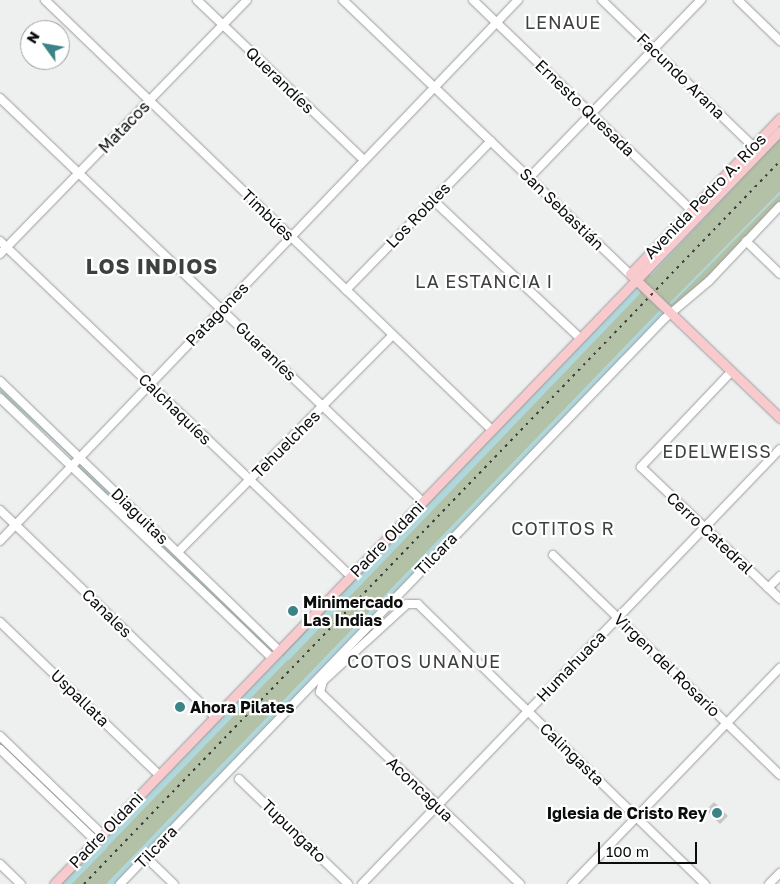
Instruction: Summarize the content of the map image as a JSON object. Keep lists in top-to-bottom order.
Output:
{
  "streets": {
    "main road": ["Avenida Pedro A. Ríos", "San Sebastián", "Padre Oldani"],
    "street": [
      "Facundo Arana",
      "Querandíes",
      "Ernesto Quesada",
      "Matacos",
      "Timbúes",
      "Los Robles",
      "Patagones",
      "Guaraníes",
      "Calchaquíes",
      "Tehuelches",
      "Diaguitas",
      "Cerro Catedral",
      "Tilcara",
      "Canales",
      "Virgen del Rosario",
      "Humahuaca",
      "Uspallata",
      "Calingasta",
      "Aconcagua",
      "Tupungato"
    ]
  },
  "crossings": [
    ["Facundo Arana", "Avenida Pedro A. Ríos"],
    ["Querandíes", "Matacos"],
    ["Querandíes", "Patagones"],
    ["Ernesto Quesada", "Avenida Pedro A. Ríos"],
    ["Ernesto Quesada", "Patagones"],
    ["Matacos", "Timbúes"],
    ["Matacos", "Guaraníes"],
    ["Matacos", "Calchaquíes"],
    ["Avenida Pedro A. Ríos", "San Sebastián"],
    ["Avenida Pedro A. Ríos", "Padre Oldani"],
    ["San Sebastián", "Los Robles"],
    ["San Sebastián", "Patagones"],
    ["San Sebastián", "Cerro Catedral"],
    ["San Sebastián", "Padre Oldani"],
    ["San Sebastián", "Tilcara"],
    ["Timbúes", "Los Robles"],
    ["Timbúes", "Patagones"],
    ["Timbúes", "Tehuelches"],
    ["Timbúes", "Padre Oldani"],
    ["Patagones", "Guaraníes"],
    ["Patagones", "Calchaquíes"],
    ["Patagones", "Diaguitas"],
    ["Patagones", "Canales"],
    ["Guaraníes", "Tehuelches"],
    ["Guaraníes", "Padre Oldani"],
    ["Calchaquíes", "Tehuelches"],
    ["Calchaquíes", "Padre Oldani"],
    ["Tehuelches", "Diaguitas"],
    ["Diaguitas", "Padre Oldani"],
    ["Cerro Catedral", "Humahuaca"],
    ["Padre Oldani", "Canales"],
    ["Padre Oldani", "Uspallata"],
    ["Virgen del Rosario", "Humahuaca"],
    ["Humahuaca", "Calingasta"],
    ["Humahuaca", "Aconcagua"],
    ["Calingasta", "Aconcagua"]
  ],
  "districts": [
    "LENAUE",
    "LOS INDIOS",
    "LA ESTANCIA I",
    "EDELWEISS",
    "COTITOS R",
    "COTOS UNANUE"
  ],
  "places": ["Minimercado Las Indias", "Ahora Pilates", "Iglesia de Cristo Rey"],
  "scale_bar": "100 m",
  "north": "top left"
}
